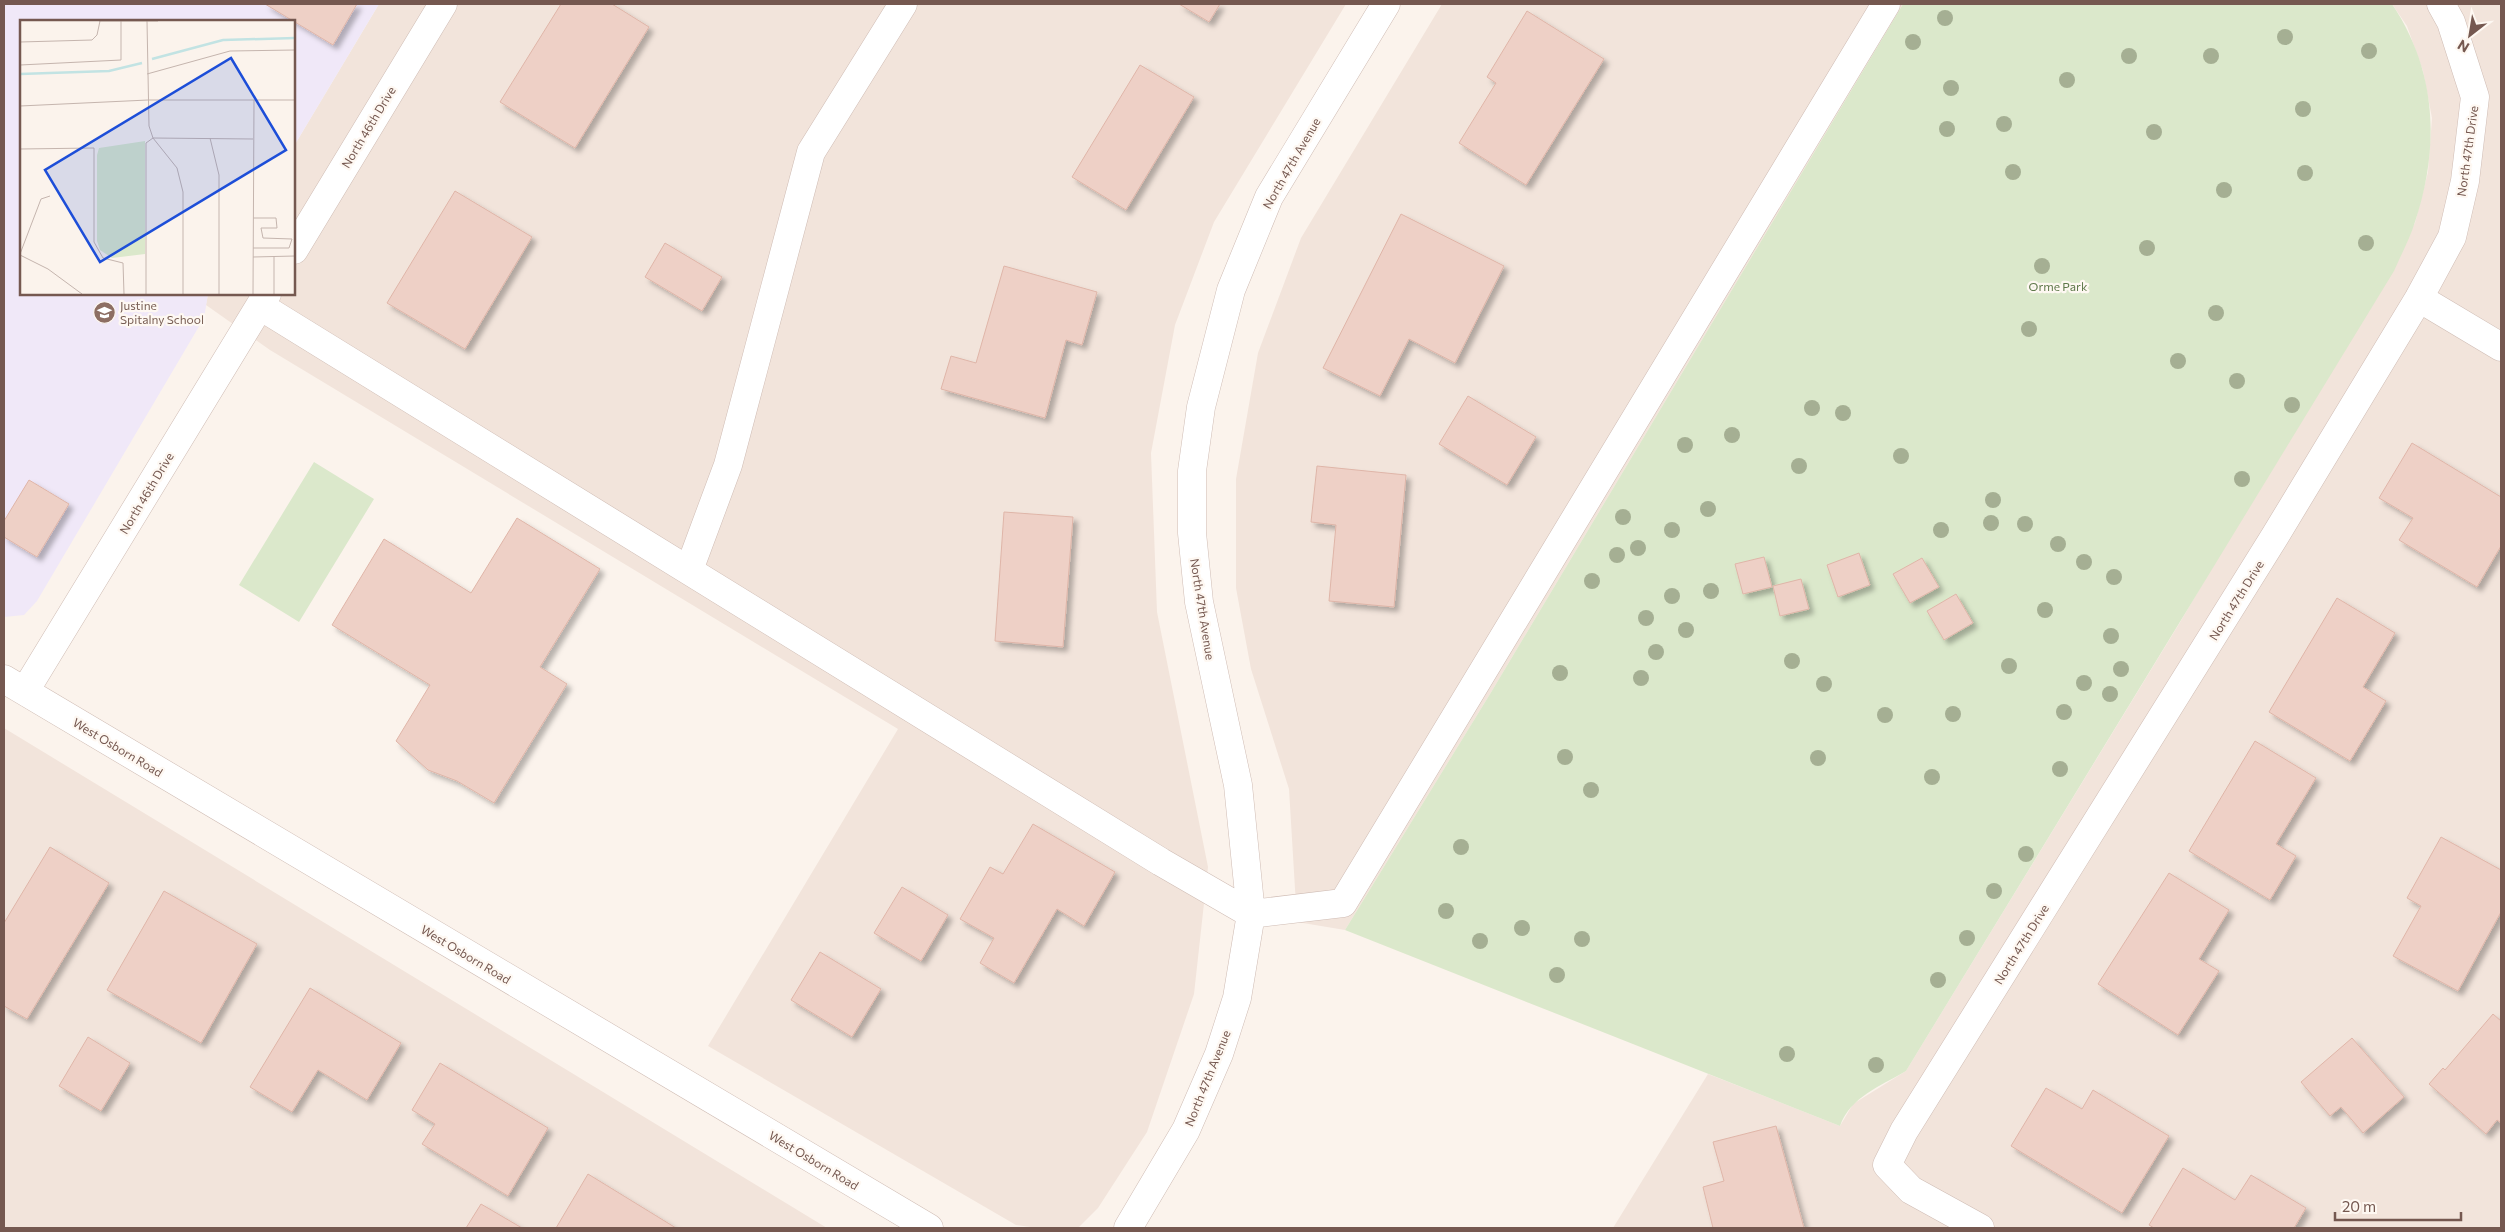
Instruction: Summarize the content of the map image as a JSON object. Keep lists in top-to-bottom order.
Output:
{
  "streets": {
    "street": [
      "North 46th Drive",
      "North 47th Drive",
      "North 47th Avenue",
      "West Osborn Road"
    ]
  },
  "crossings": [
    ["North 46th Drive", "West Osborn Road"]
  ],
  "parks": ["Orme Park"],
  "places": {
    "school or university": ["Justine Spitalny School"]
  },
  "scale_bar": "20 m",
  "north": "bottom left"
}
